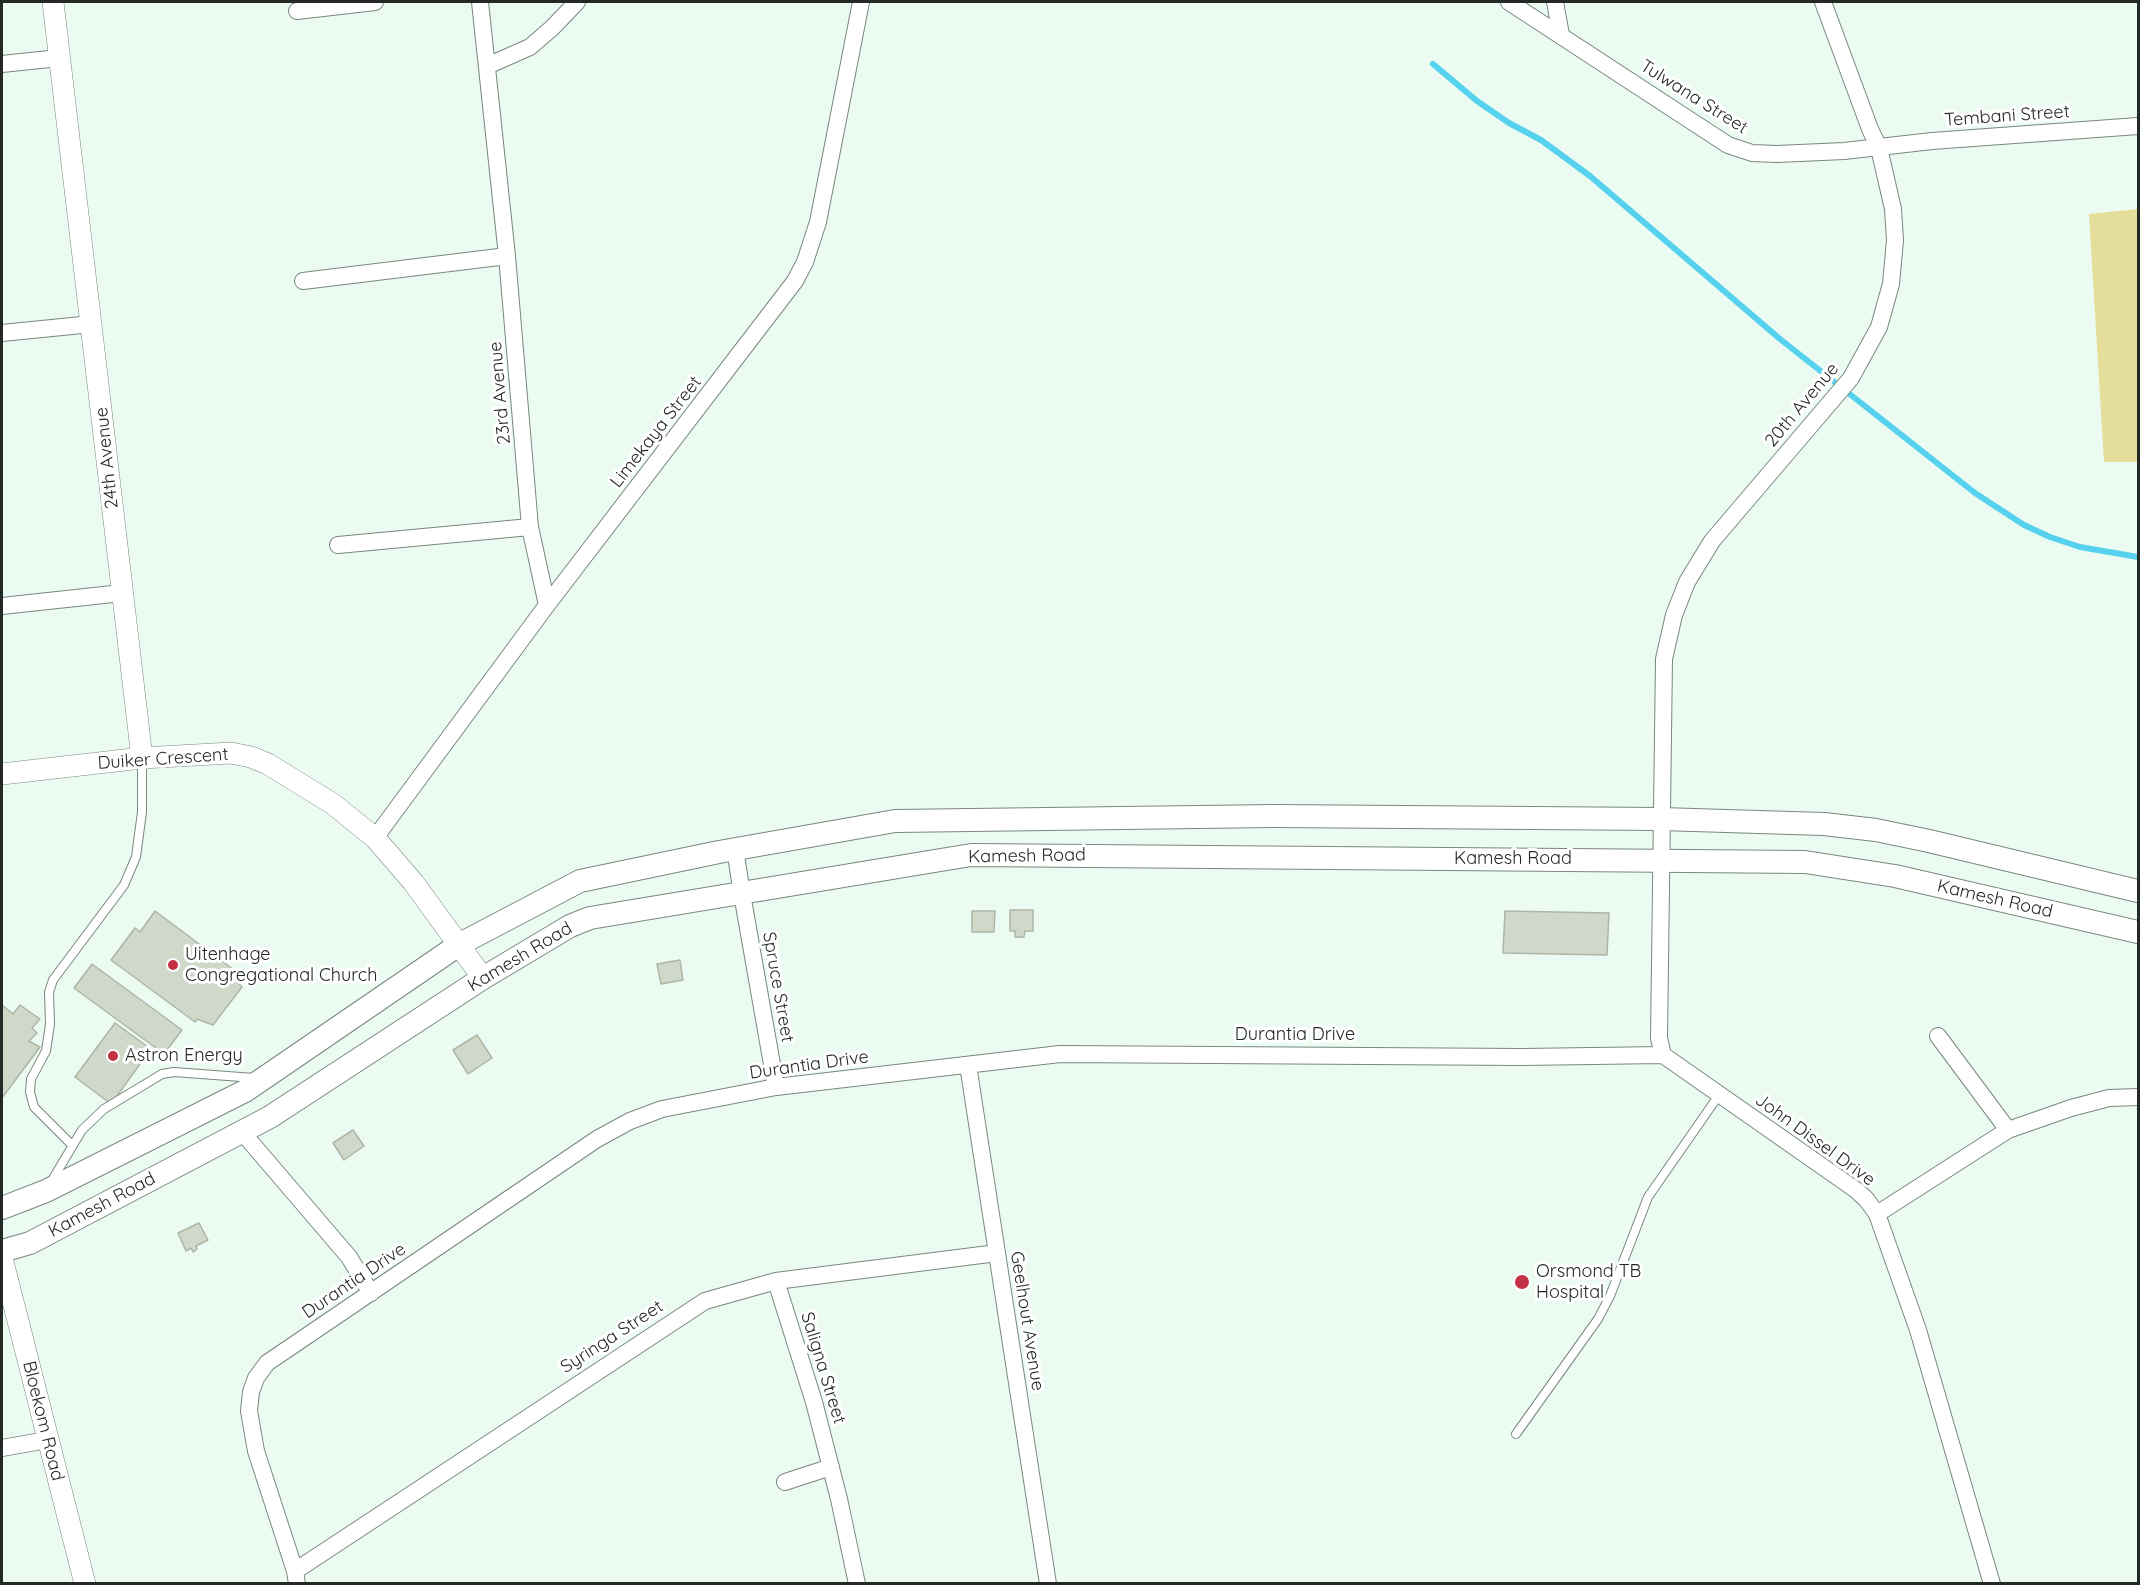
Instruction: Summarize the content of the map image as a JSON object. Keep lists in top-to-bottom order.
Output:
{
  "streets": {
    "main road": ["Kamesh Road"],
    "street": [
      "Tulwana Street",
      "Tembani Street",
      "23rd Avenue",
      "20th Avenue",
      "Limekaya Street",
      "24th Avenue",
      "Duiker Crescent",
      "Spruce Street",
      "Durantia Drive",
      "John Dissel Drive",
      "Geelhout Avenue",
      "Syringa Street",
      "Saligna Street",
      "Bloekom Road"
    ]
  },
  "crossings": [
    ["Tulwana Street", "Tembani Street"],
    ["Tulwana Street", "20th Avenue"],
    ["Tembani Street", "20th Avenue"],
    ["23rd Avenue", "Limekaya Street"],
    ["20th Avenue", "Kamesh Road"],
    ["Limekaya Street", "Duiker Crescent"],
    ["24th Avenue", "Duiker Crescent"],
    ["Duiker Crescent", "Kamesh Road"],
    ["Kamesh Road", "Spruce Street"],
    ["Spruce Street", "Durantia Drive"],
    ["Durantia Drive", "John Dissel Drive"],
    ["Durantia Drive", "Geelhout Avenue"],
    ["Durantia Drive", "Syringa Street"],
    ["Geelhout Avenue", "Syringa Street"],
    ["Syringa Street", "Saligna Street"]
  ],
  "places": ["Uitenhage Congregational Church", "Astron Energy", "Orsmond TB Hospital"]
}
